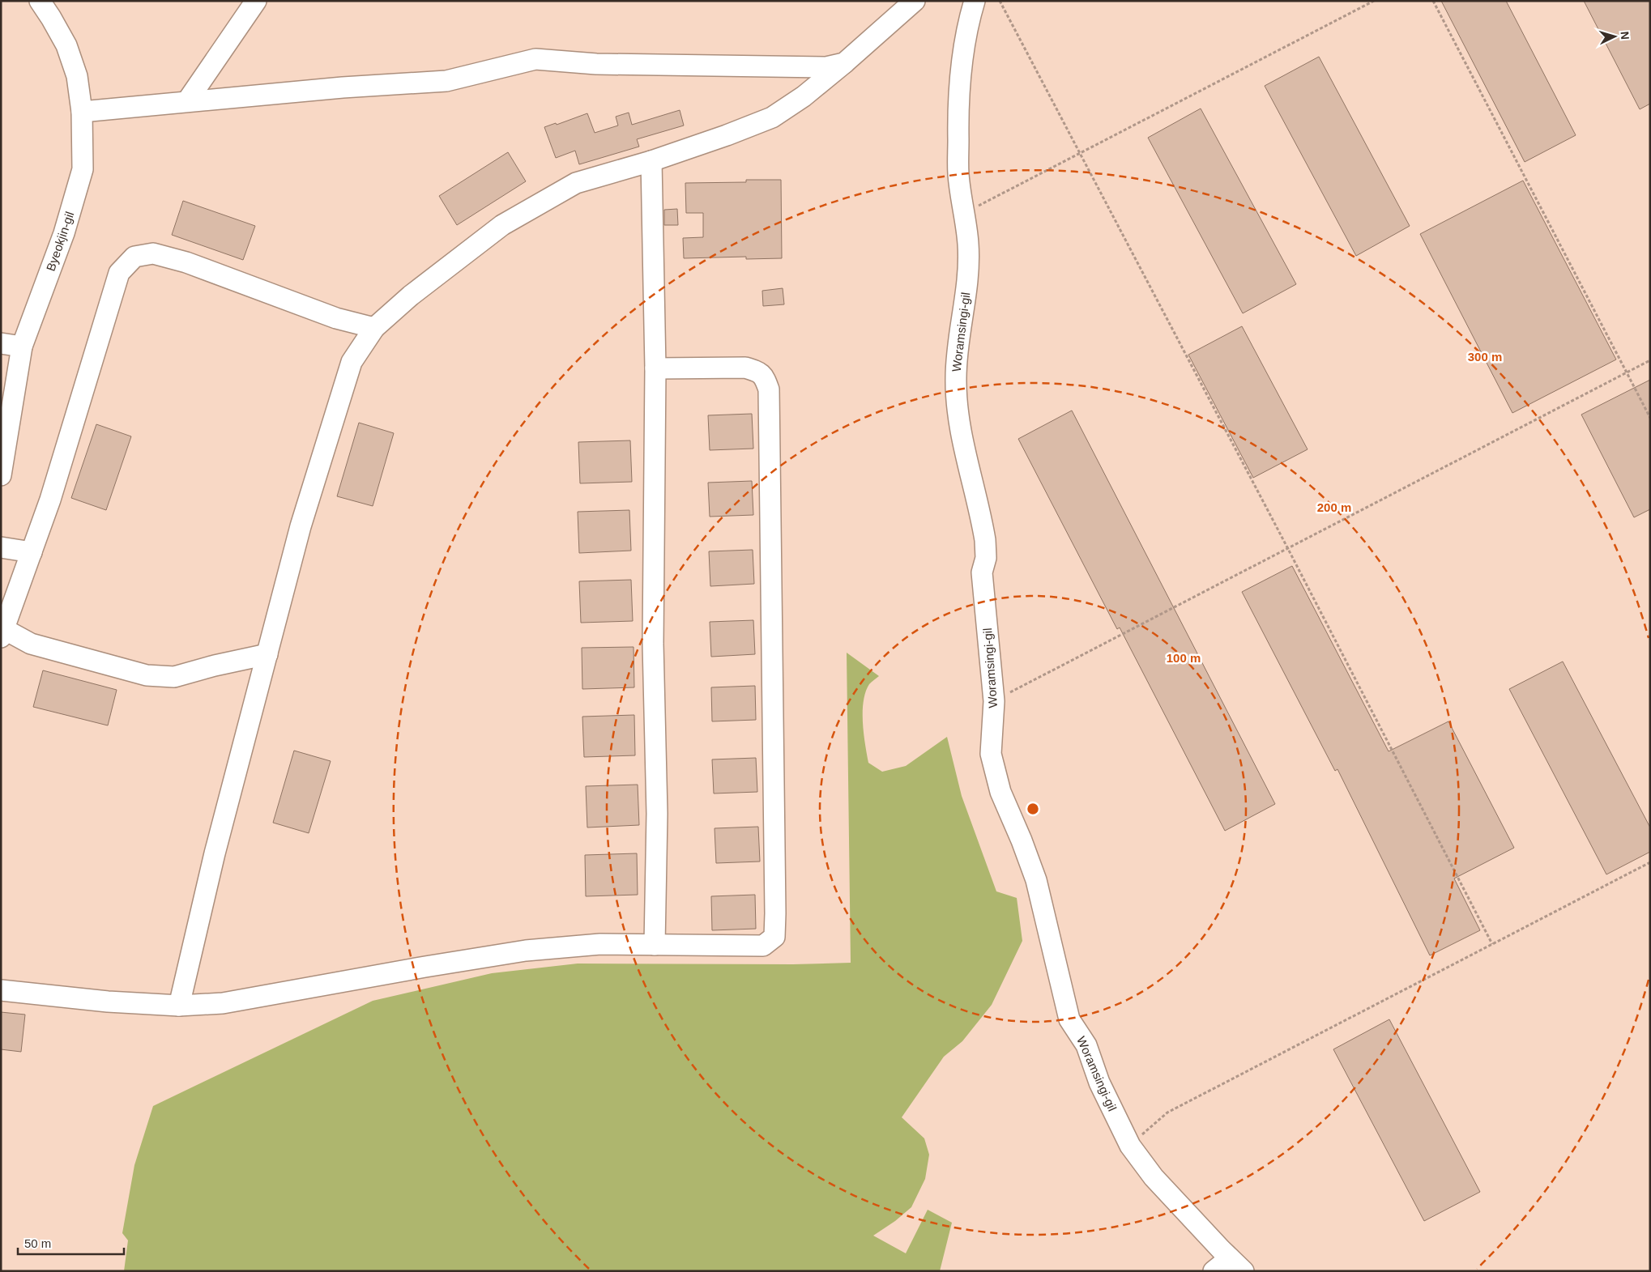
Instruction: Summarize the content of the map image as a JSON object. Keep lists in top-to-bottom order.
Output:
{
  "streets": {
    "street": ["Byeokjin-gil", "Woramsingi-gil"]
  },
  "scale_bar": "50 m",
  "north": "right",
  "rings": ["300 m", "200 m", "100 m"]
}
